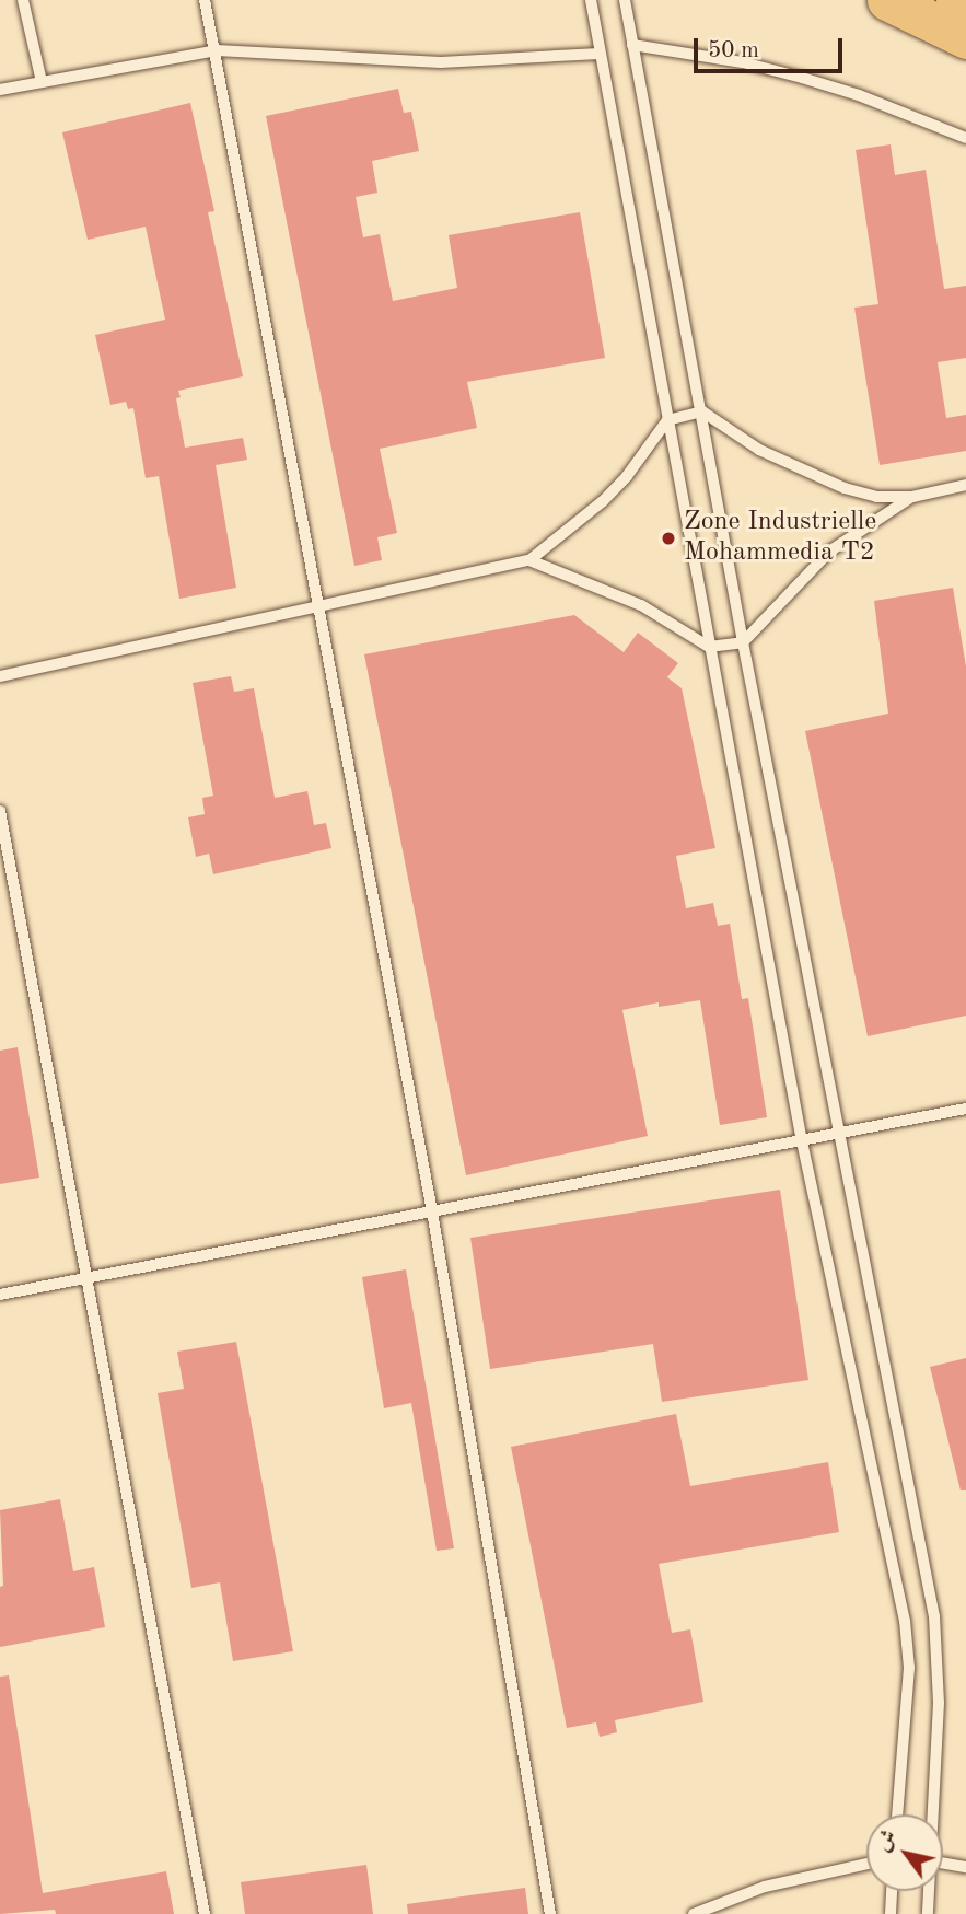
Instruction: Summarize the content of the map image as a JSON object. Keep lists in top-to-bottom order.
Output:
{
  "places": ["Zone Industrielle Mohammedia T2"],
  "scale_bar": "50 m",
  "north": "top left"
}
